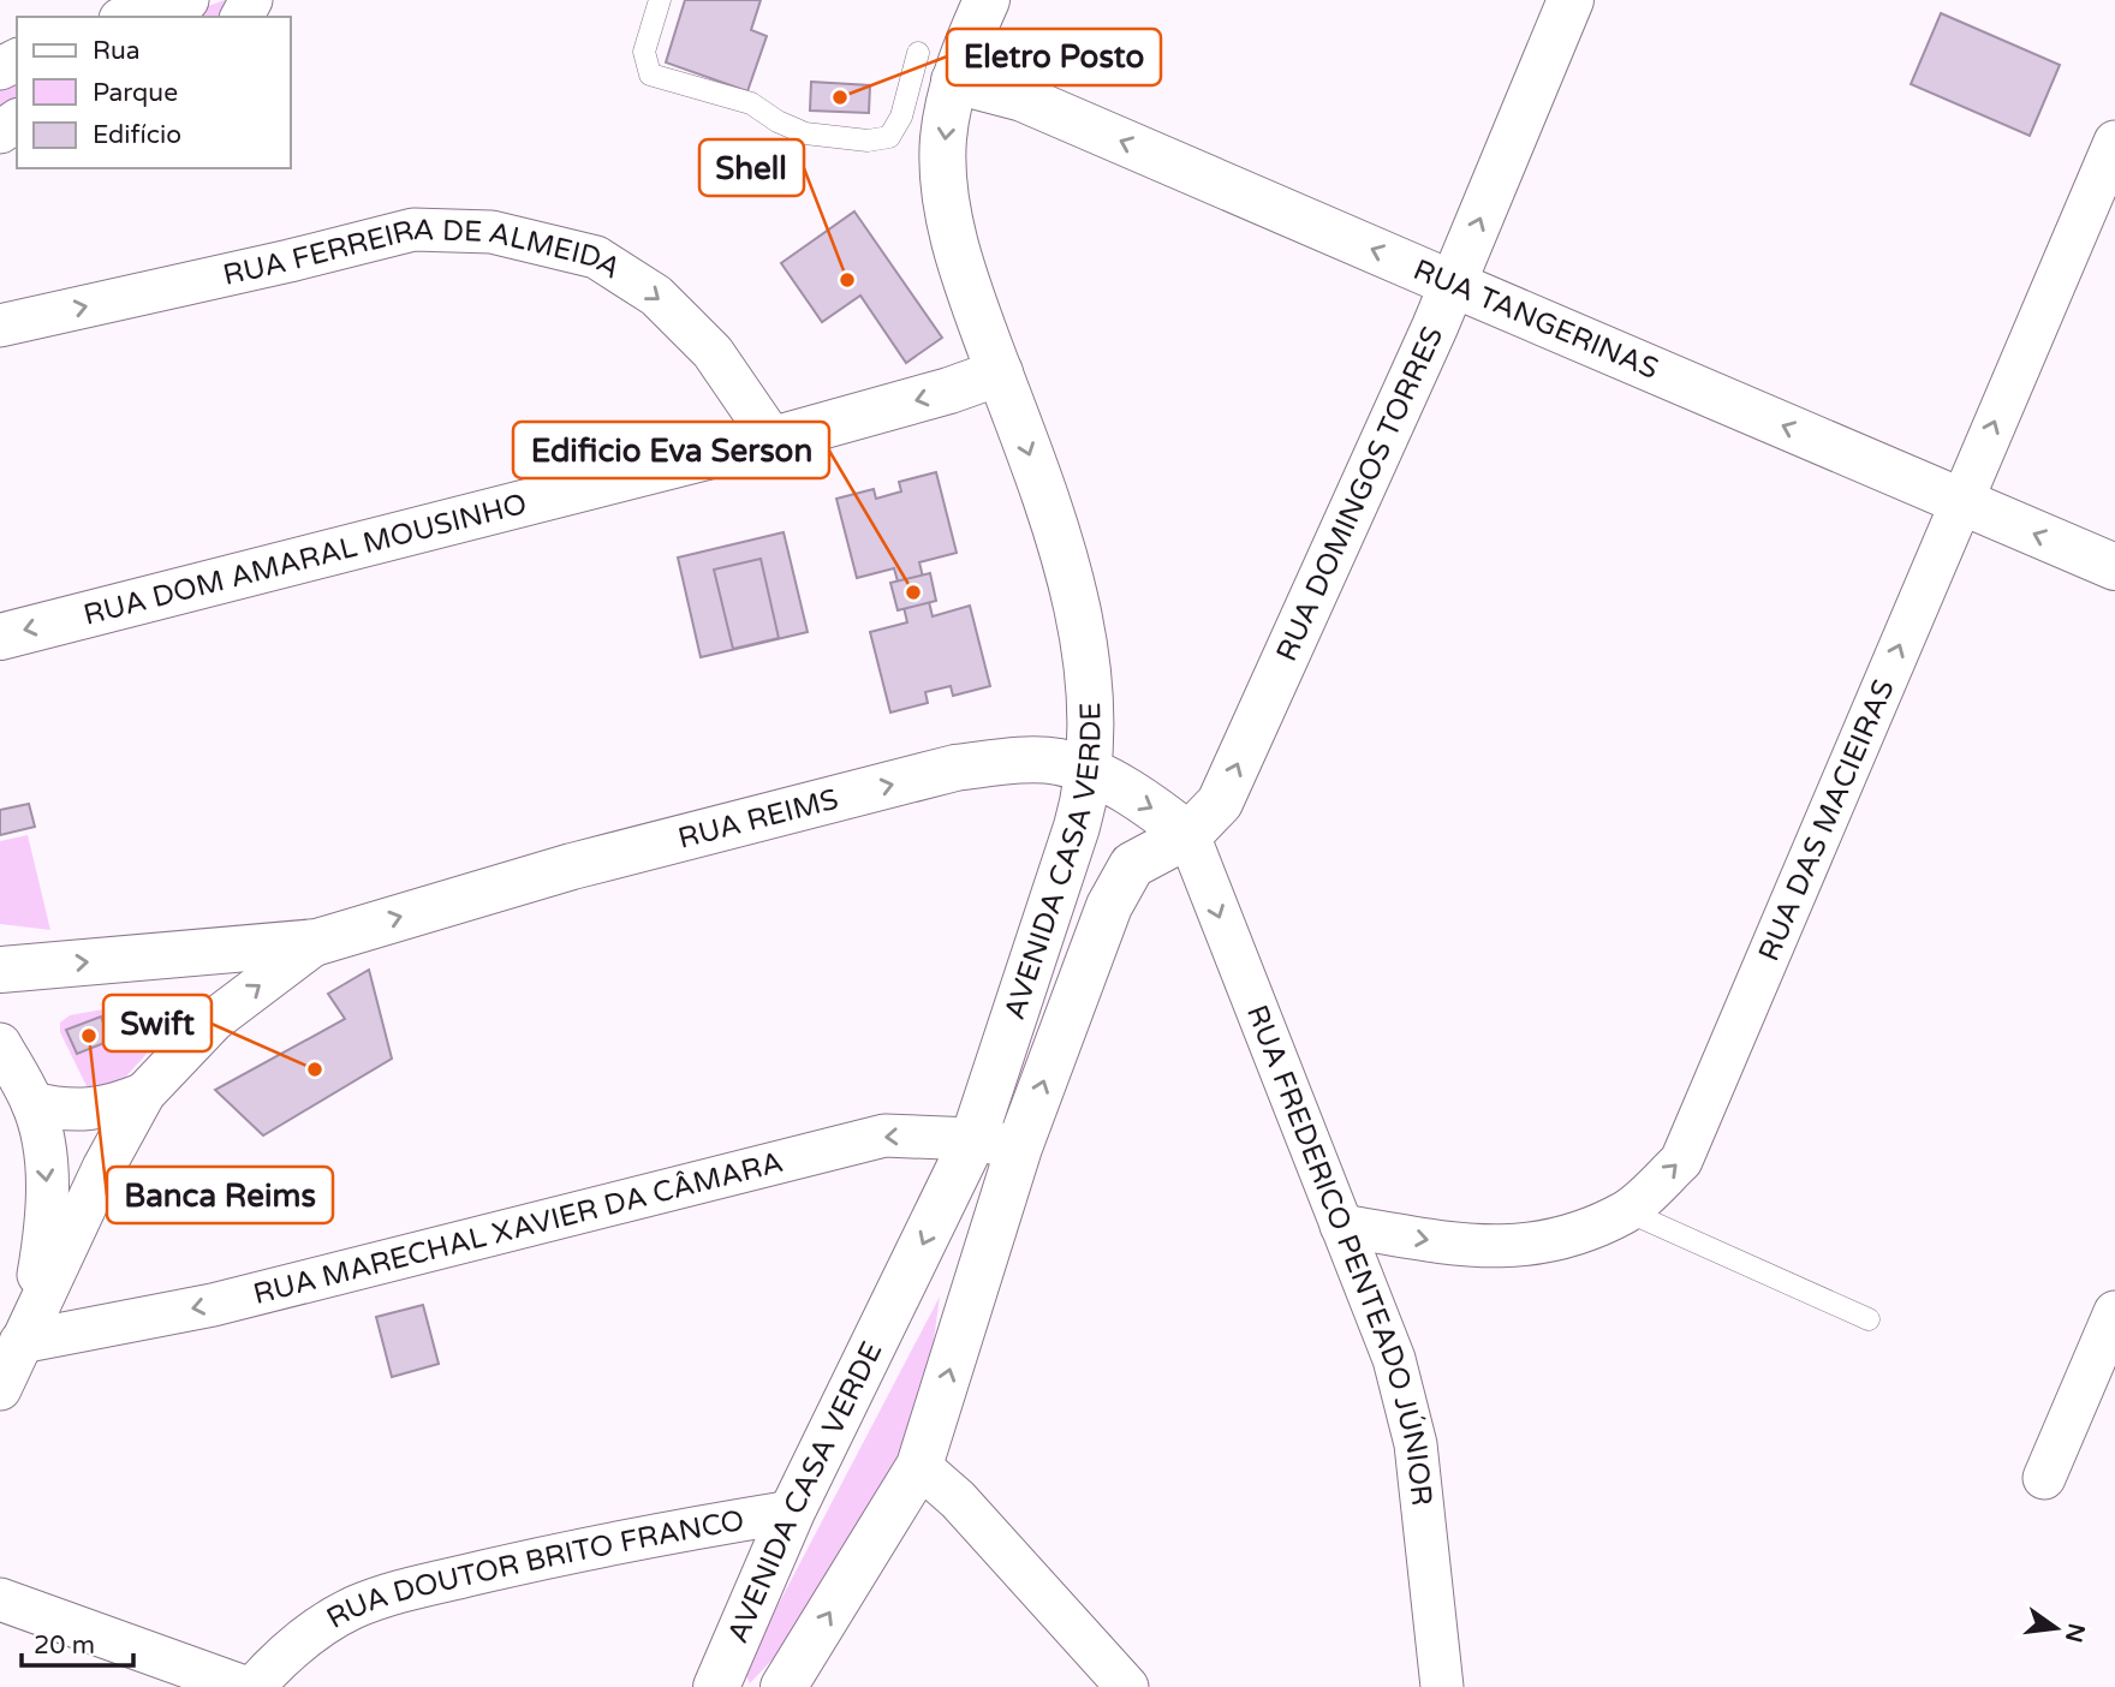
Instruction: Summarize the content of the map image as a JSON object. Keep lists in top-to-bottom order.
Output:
{
  "streets": {
    "main road": [
      "RUA TANGERINAS",
      "RUA DOMINGOS TORRES",
      "RUA DOM AMARAL MOUSINHO",
      "RUA REIMS",
      "AVENIDA CASA VERDE"
    ],
    "street": [
      "RUA FERREIRA DE ALMEIDA",
      "RUA DAS MACIEIRAS",
      "RUA MARECHAL XAVIER DA CÂMARA",
      "RUA FREDERICO PENTEADO JÚNIOR",
      "RUA DOUTOR BRITO FRANCO"
    ]
  },
  "crossings": [
    ["RUA FERREIRA DE ALMEIDA", "RUA DOM AMARAL MOUSINHO"],
    ["RUA TANGERINAS", "RUA DOMINGOS TORRES"],
    ["RUA TANGERINAS", "RUA DAS MACIEIRAS"],
    ["RUA TANGERINAS", "AVENIDA CASA VERDE"],
    ["RUA DOMINGOS TORRES", "RUA REIMS"],
    ["RUA DOMINGOS TORRES", "AVENIDA CASA VERDE"],
    ["RUA DOMINGOS TORRES", "RUA FREDERICO PENTEADO JÚNIOR"],
    ["RUA DOM AMARAL MOUSINHO", "AVENIDA CASA VERDE"],
    ["RUA REIMS", "AVENIDA CASA VERDE"],
    ["RUA REIMS", "RUA MARECHAL XAVIER DA CÂMARA"],
    ["RUA REIMS", "RUA FREDERICO PENTEADO JÚNIOR"],
    ["RUA DAS MACIEIRAS", "RUA FREDERICO PENTEADO JÚNIOR"],
    ["AVENIDA CASA VERDE", "RUA MARECHAL XAVIER DA CÂMARA"],
    ["AVENIDA CASA VERDE", "RUA FREDERICO PENTEADO JÚNIOR"],
    ["AVENIDA CASA VERDE", "RUA DOUTOR BRITO FRANCO"]
  ],
  "one_way": [
    "RUA FERREIRA DE ALMEIDA",
    "RUA TANGERINAS",
    "RUA DOMINGOS TORRES",
    "RUA DOM AMARAL MOUSINHO",
    "RUA REIMS",
    "RUA DAS MACIEIRAS",
    "RUA MARECHAL XAVIER DA CÂMARA",
    "RUA FREDERICO PENTEADO JÚNIOR"
  ],
  "places": [
    "Eletro Posto",
    "Shell",
    "Edificio Eva Serson",
    "Banca Reims",
    "Swift"
  ],
  "legend": ["Rua", "Parque", "Edifício"],
  "scale_bar": "20 m",
  "north": "right"
}
